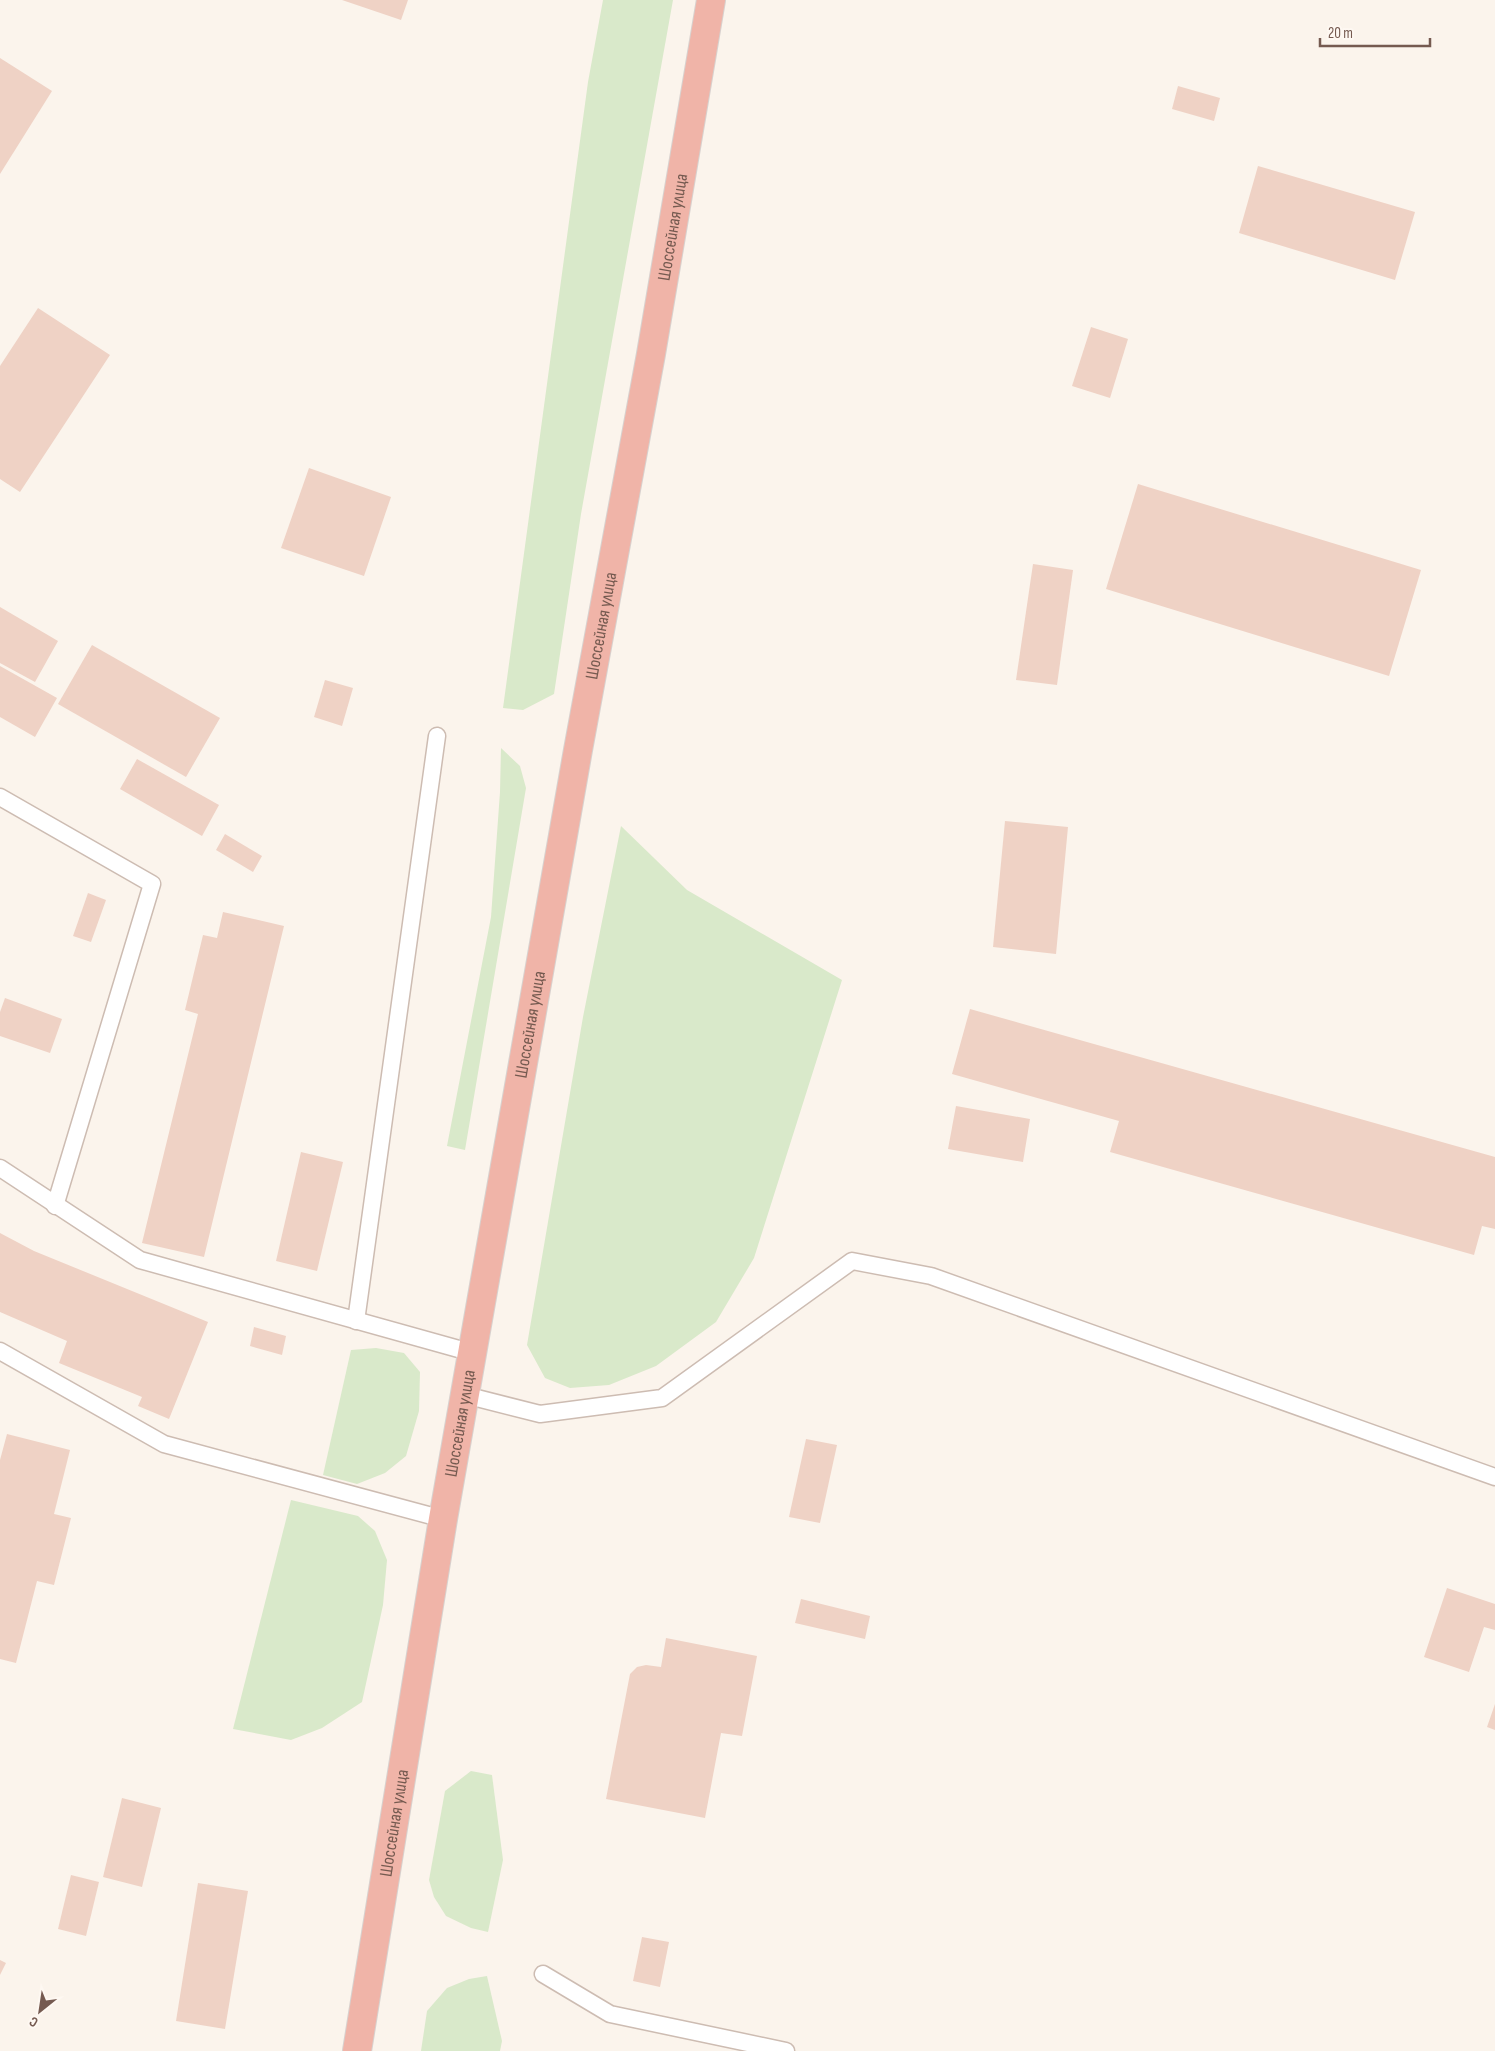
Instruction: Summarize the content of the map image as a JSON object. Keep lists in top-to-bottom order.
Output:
{
  "streets": {
    "highway": ["Шоссейная улица"]
  },
  "scale_bar": "20 m",
  "north": "bottom left"
}
